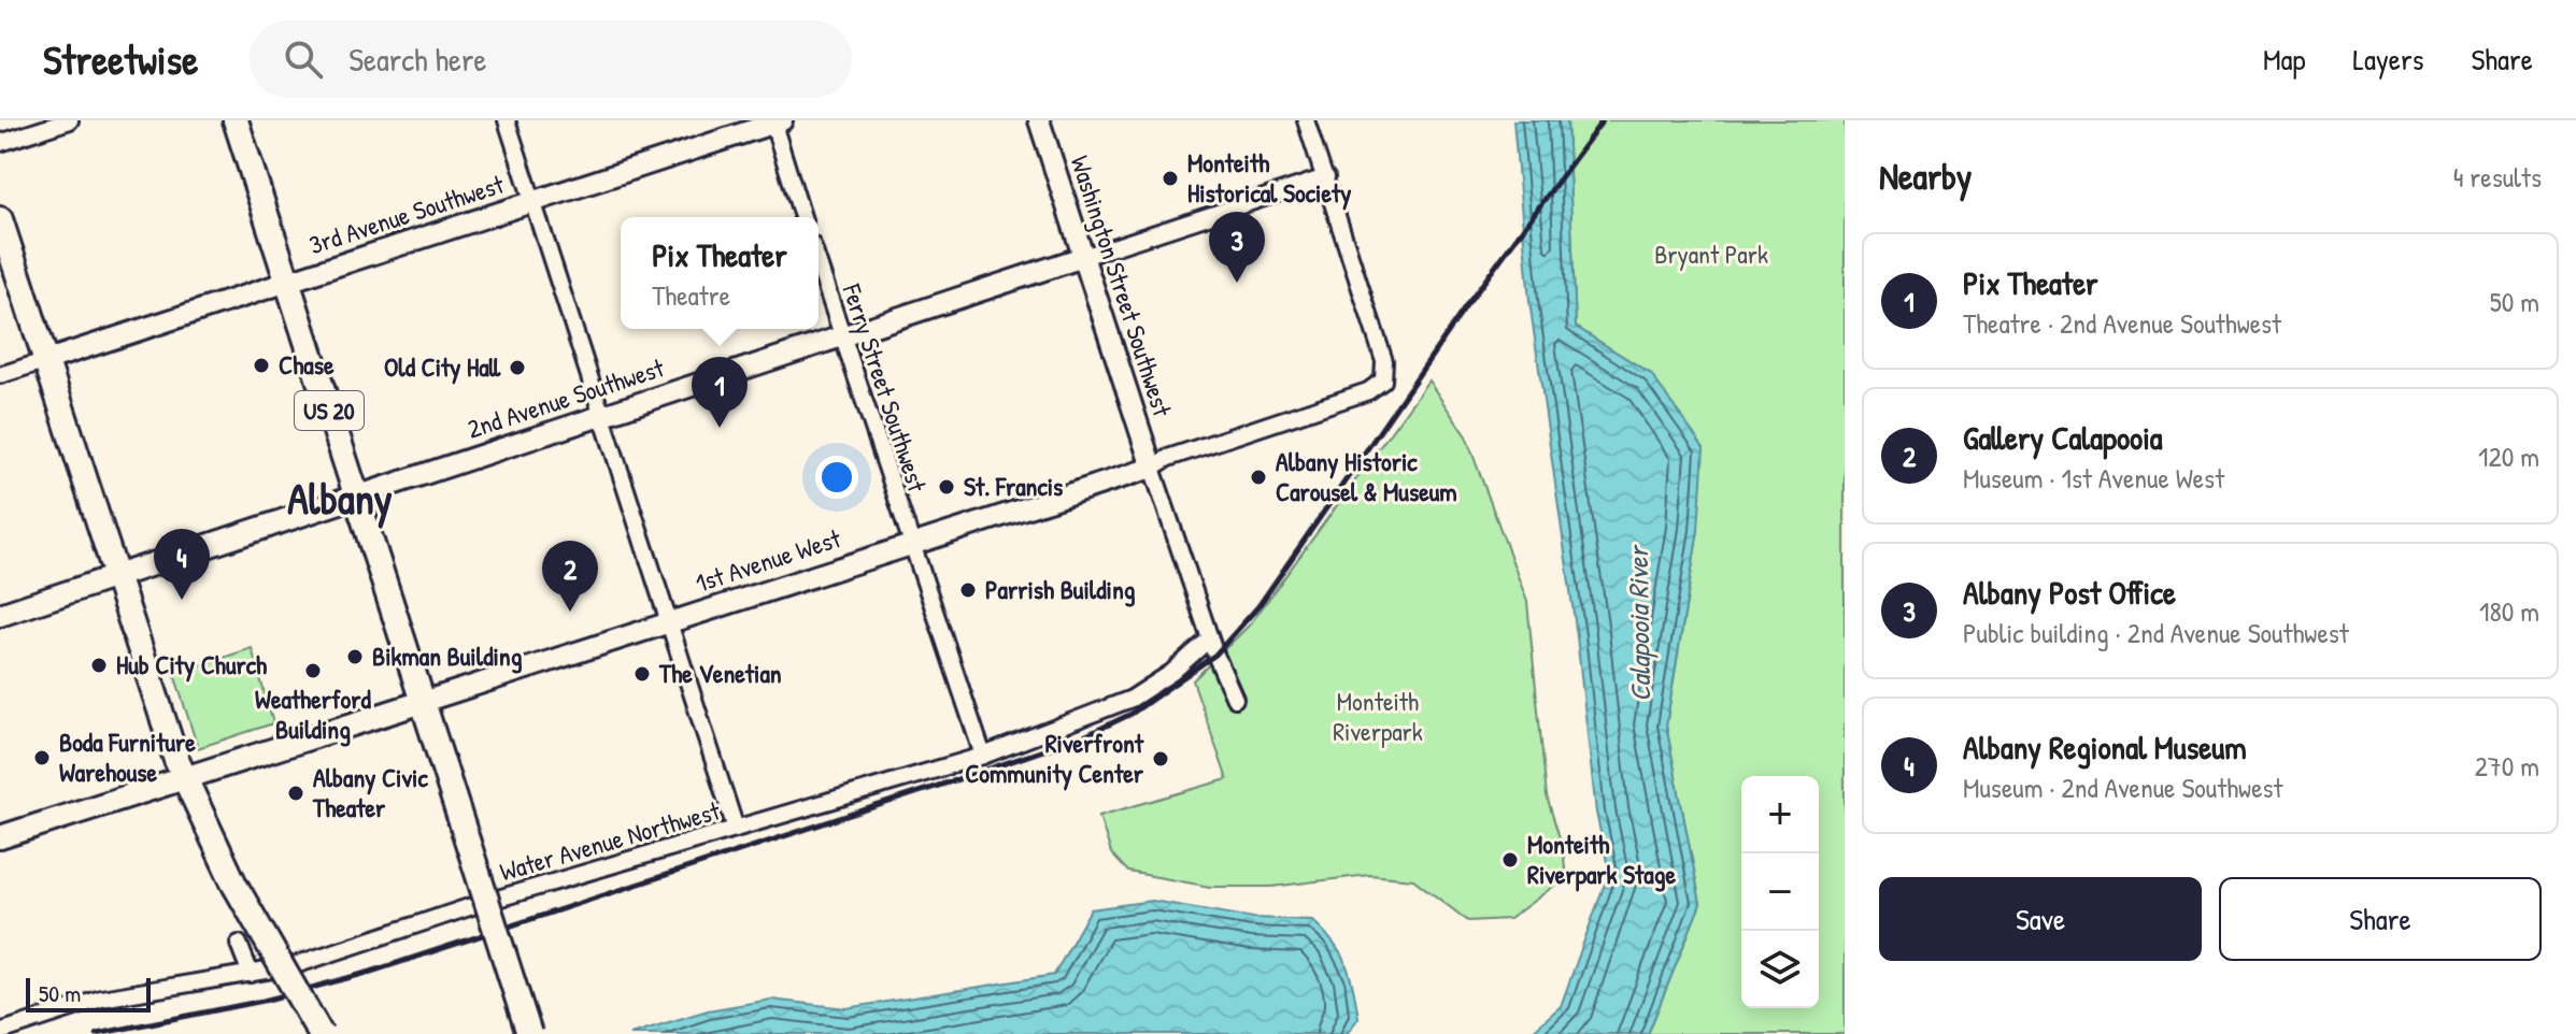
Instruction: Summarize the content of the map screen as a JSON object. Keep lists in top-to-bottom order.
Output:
{
  "streets": {
    "highway": ["US 20"],
    "main road": ["2nd Avenue Southwest", "1st Avenue West"],
    "street": [
      "3rd Avenue Southwest",
      "Washington Street Southwest",
      "Ferry Street Southwest",
      "Water Avenue Northwest"
    ]
  },
  "crossings": [
    ["3rd Avenue Southwest", "US 20"],
    ["Washington Street Southwest", "2nd Avenue Southwest"],
    ["Washington Street Southwest", "1st Avenue West"],
    ["Ferry Street Southwest", "2nd Avenue Southwest"],
    ["Ferry Street Southwest", "1st Avenue West"],
    ["Ferry Street Southwest", "Water Avenue Northwest"],
    ["2nd Avenue Southwest", "US 20"],
    ["2nd Avenue Southwest", "1st Avenue West"],
    ["US 20", "1st Avenue West"]
  ],
  "districts": ["Albany"],
  "water": ["Calapooia River"],
  "parks": ["Bryant Park", "Monteith Riverpark"],
  "places": [
    "Monteith Historical Society",
    "Chase",
    "Old City Hall",
    "Albany Historic Carousel & Museum",
    "St. Francis",
    "Parrish Building",
    "Bikman Building",
    "Hub City Church",
    "Weatherford Building",
    "The Venetian",
    "Boda Furniture Warehouse",
    "Riverfront Community Center",
    "Albany Civic Theater",
    "Monteith Riverpark Stage"
  ],
  "scale_bar": "50 m",
  "page": {
    "header": "Streetwise",
    "search": "Search here",
    "nav": ["Map", "Layers", "Share"],
    "heading": ["Nearby", "4 results"],
    "pins": [
      "3",
      "1",
      "4",
      "2"
    ],
    "popup": ["Pix Theater", "Theatre"],
    "list": [
      {
        "mark": "1",
        "name": "Pix Theater",
        "note": "Theatre · 2nd Avenue Southwest",
        "value": "50 m"
      },
      {
        "mark": "2",
        "name": "Gallery Calapooia",
        "note": "Museum · 1st Avenue West",
        "value": "120 m"
      },
      {
        "mark": "3",
        "name": "Albany Post Office",
        "note": "Public building · 2nd Avenue Southwest",
        "value": "180 m"
      },
      {
        "mark": "4",
        "name": "Albany Regional Museum",
        "note": "Museum · 2nd Avenue Southwest",
        "value": "270 m"
      }
    ],
    "map_buttons": ["+", "−"],
    "buttons": ["Save", "Share"],
    "scale": "50 m"
  }
}
